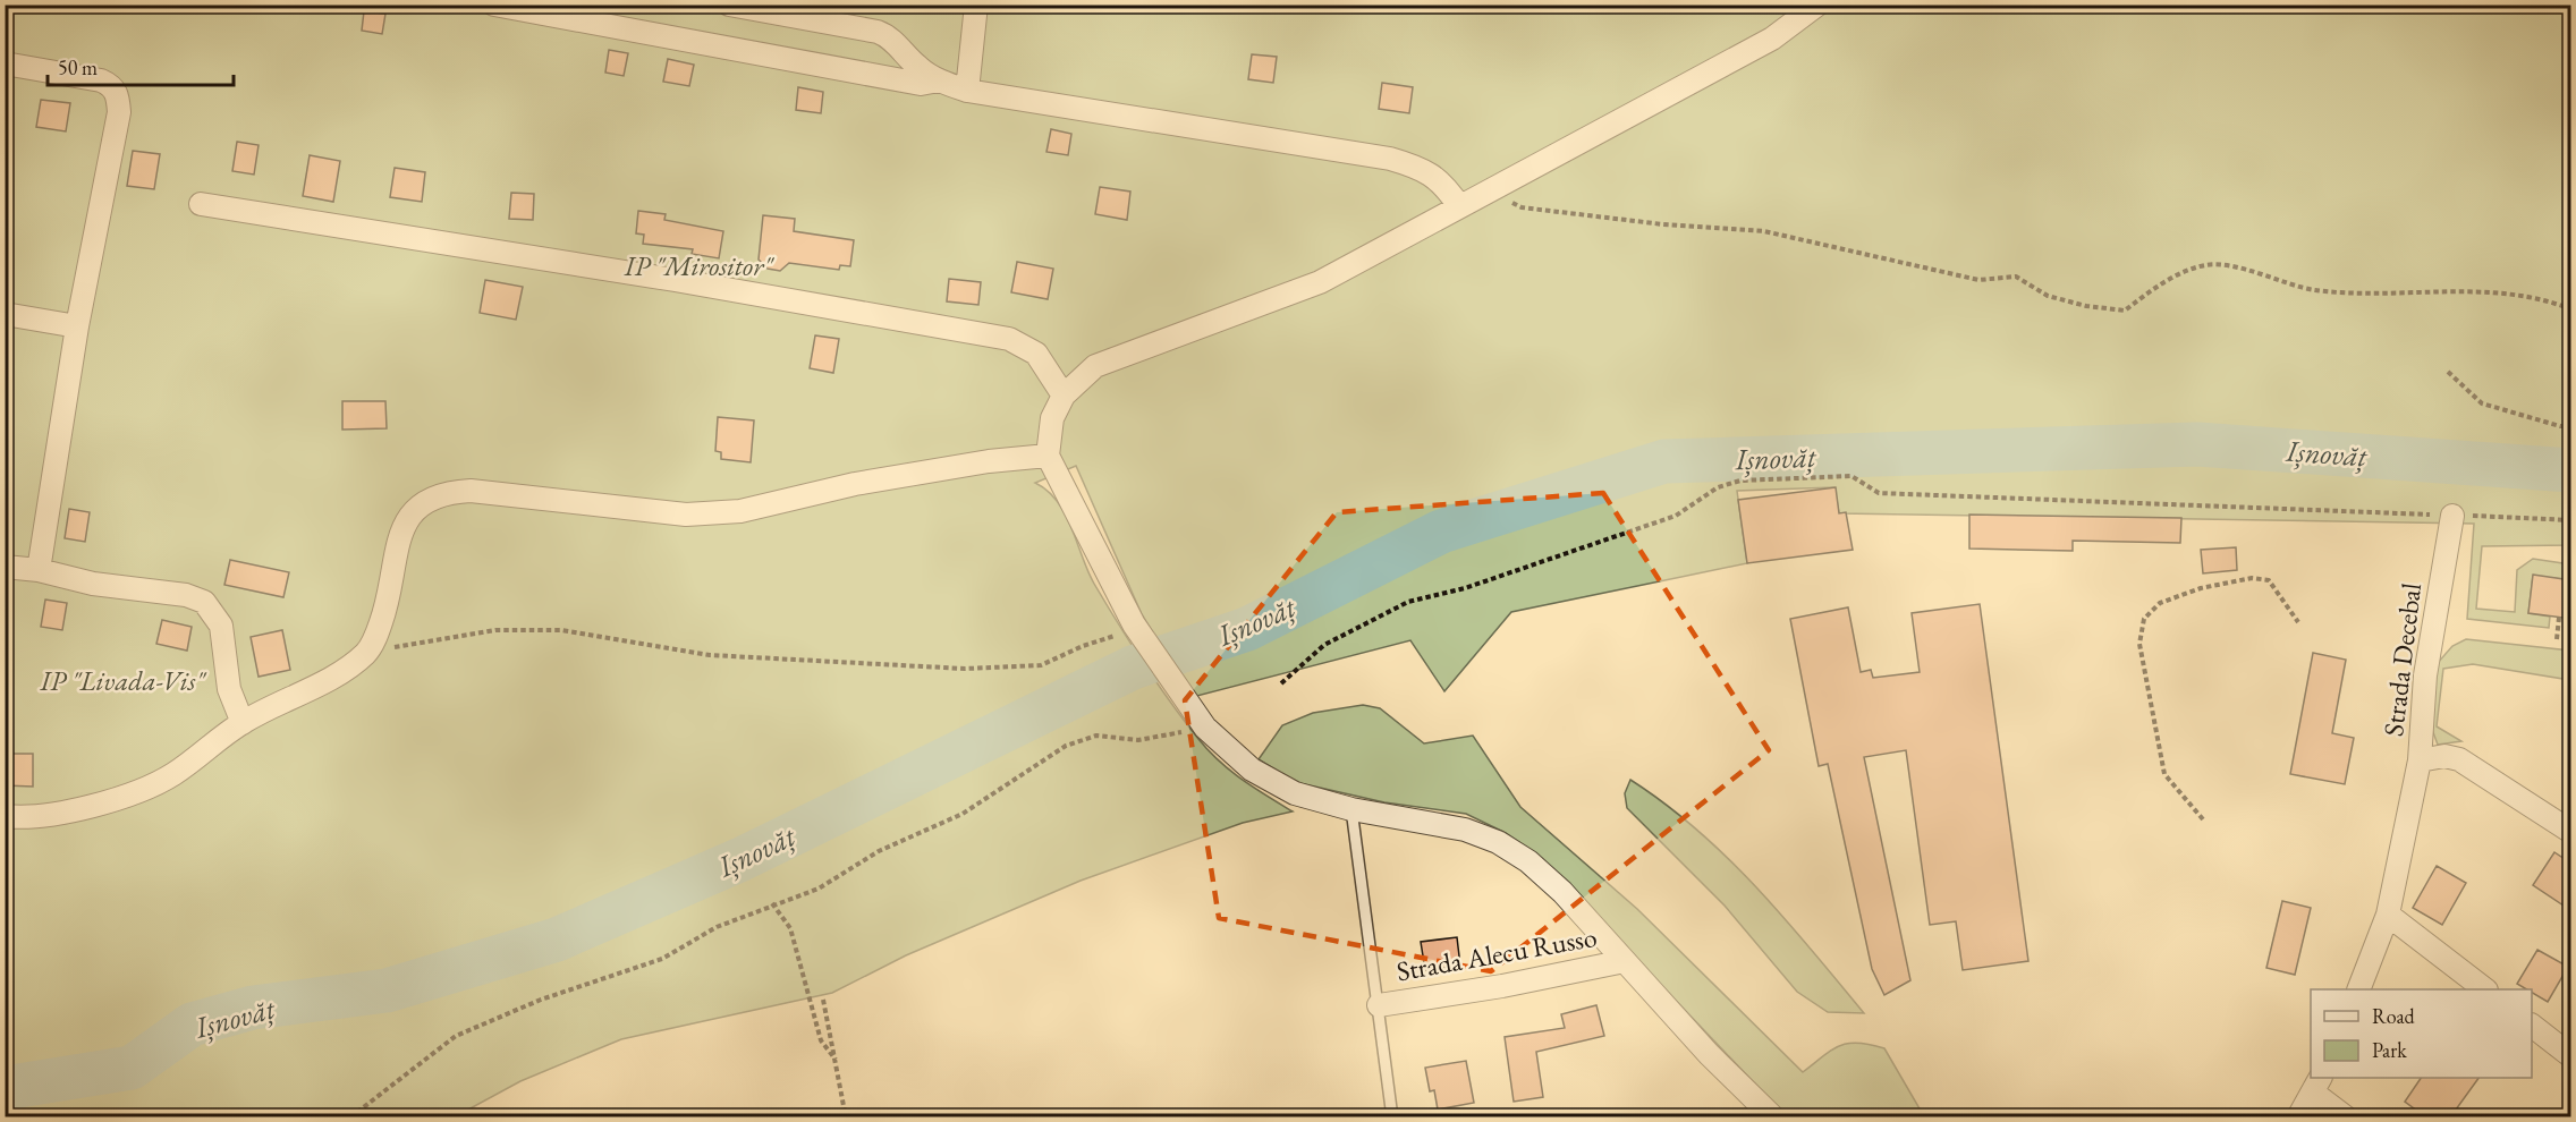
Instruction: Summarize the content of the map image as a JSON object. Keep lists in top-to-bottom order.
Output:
{
  "streets": {
    "street": ["Strada Decebal", "Strada Alecu Russo"]
  },
  "water": ["Ișnovăț"],
  "parks": ["IP \"Mirositor\"", "IP \"Livada-Vis\""],
  "legend": ["Road", "Park"],
  "scale_bar": "50 m"
}
